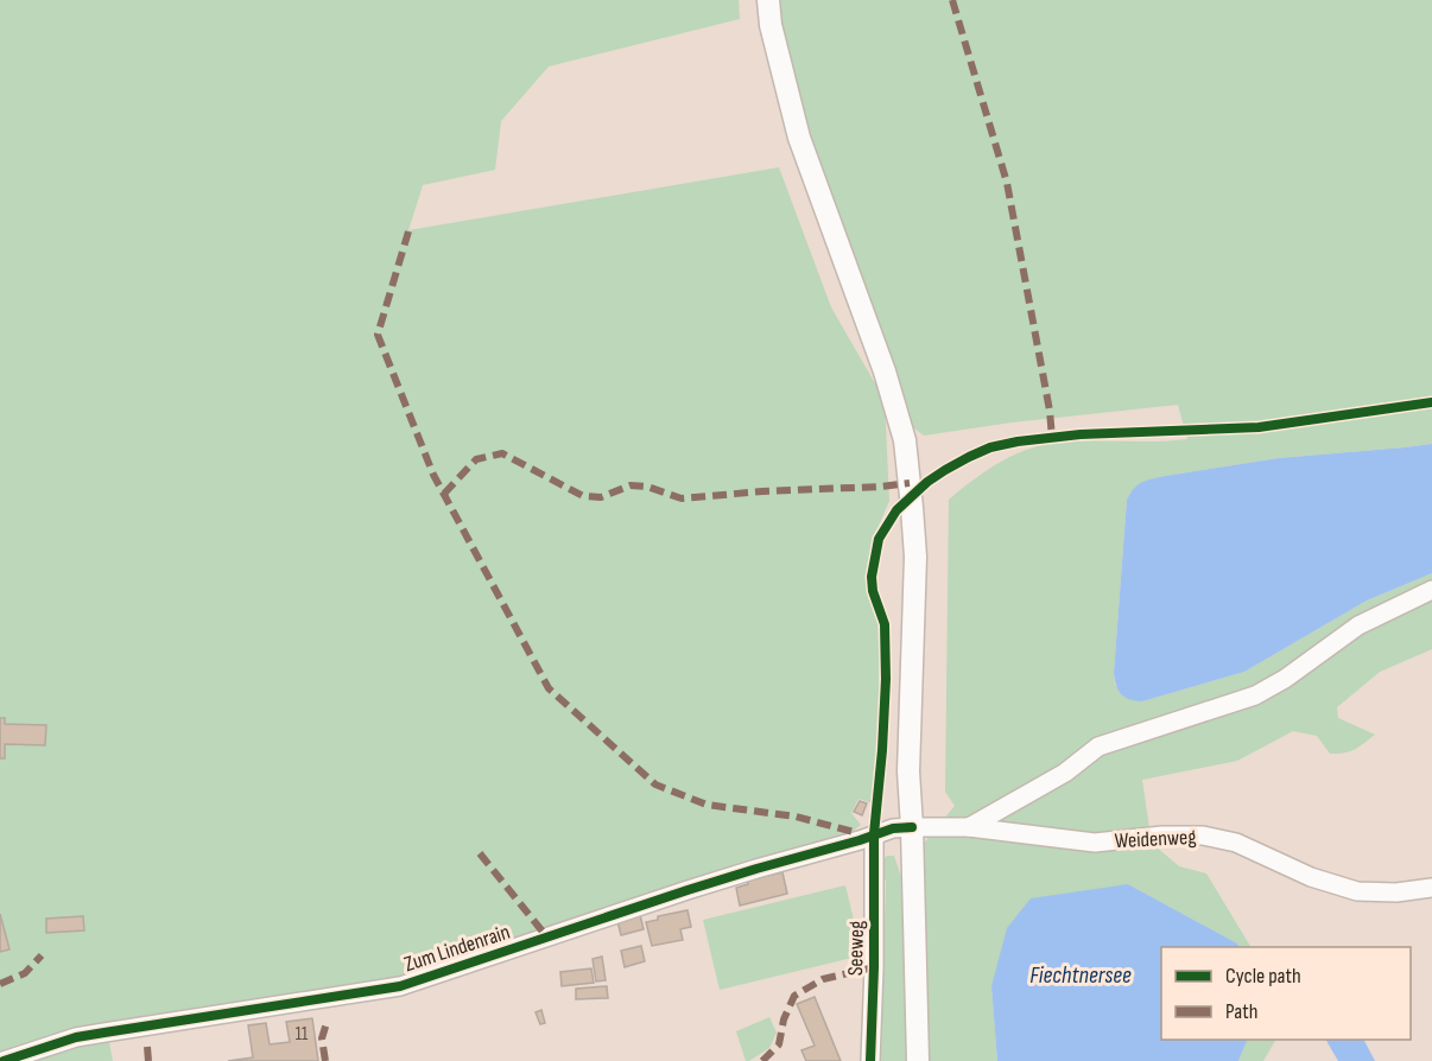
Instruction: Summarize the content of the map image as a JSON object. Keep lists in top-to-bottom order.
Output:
{
  "streets": {
    "street": ["Weidenweg", "Zum Lindenrain", "Seeweg"]
  },
  "crossings": [
    ["Weidenweg", "Zum Lindenrain"],
    ["Zum Lindenrain", "Seeweg"]
  ],
  "water": ["Fiechtnersee"],
  "house_numbers": ["11"],
  "legend": ["Cycle path", "Path"]
}
